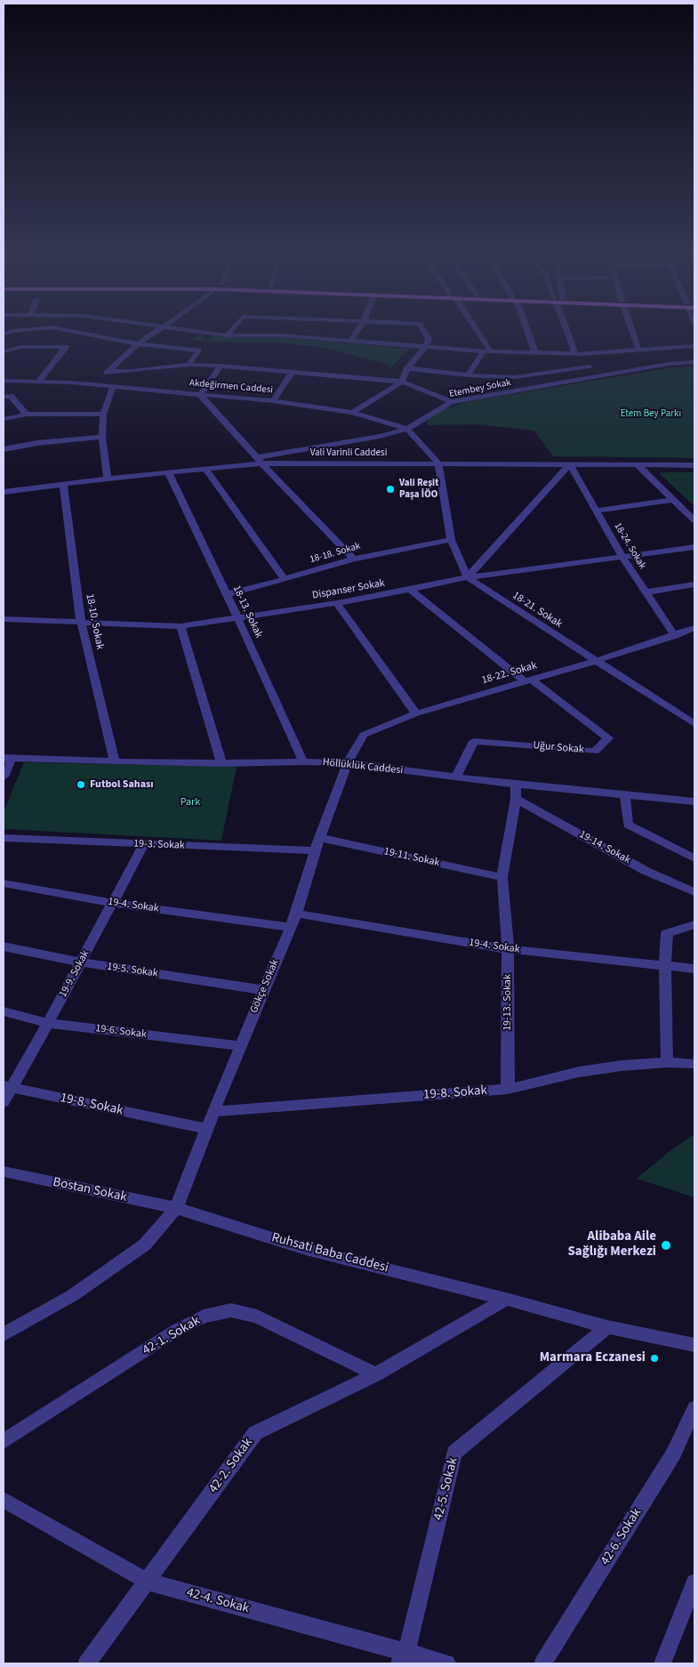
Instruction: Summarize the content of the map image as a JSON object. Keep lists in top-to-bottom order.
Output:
{
  "streets": {
    "street": [
      "Akdeğirmen Caddesi",
      "Etembey Sokak",
      "Vali Varinli Caddesi",
      "18-24. Sokak",
      "18-18. Sokak",
      "Dispanser Sokak",
      "18-21. Sokak",
      "18-13. Sokak",
      "18-10. Sokak",
      "18-22. Sokak",
      "Uğur Sokak",
      "Höllüklük Caddesi",
      "19-3. Sokak",
      "19-14. Sokak",
      "19-11. Sokak",
      "19-4. Sokak",
      "19-5. Sokak",
      "19-9. Sokak",
      "Gökçe Sokak",
      "19-13. Sokak",
      "19-6. Sokak",
      "19-8. Sokak",
      "Bostan Sokak",
      "Ruhsati Baba Caddesi",
      "42-1. Sokak",
      "42-2. Sokak",
      "42-5. Sokak",
      "42-6. Sokak",
      "42-4. Sokak"
    ]
  },
  "crossings": [
    ["Akdeğirmen Caddesi", "Etembey Sokak"],
    ["Etembey Sokak", "Vali Varinli Caddesi"],
    ["Vali Varinli Caddesi", "18-24. Sokak"],
    ["Vali Varinli Caddesi", "18-13. Sokak"],
    ["Vali Varinli Caddesi", "18-10. Sokak"],
    ["18-24. Sokak", "Dispanser Sokak"],
    ["18-24. Sokak", "18-22. Sokak"],
    ["18-18. Sokak", "18-13. Sokak"],
    ["Dispanser Sokak", "18-21. Sokak"],
    ["Dispanser Sokak", "18-13. Sokak"],
    ["Dispanser Sokak", "18-10. Sokak"],
    ["18-21. Sokak", "18-22. Sokak"],
    ["18-13. Sokak", "Höllüklük Caddesi"],
    ["18-10. Sokak", "Höllüklük Caddesi"],
    ["18-22. Sokak", "Uğur Sokak"],
    ["18-22. Sokak", "Höllüklük Caddesi"],
    ["18-22. Sokak", "Gökçe Sokak"],
    ["Uğur Sokak", "Höllüklük Caddesi"],
    ["Höllüklük Caddesi", "Gökçe Sokak"],
    ["Höllüklük Caddesi", "19-13. Sokak"],
    ["19-3. Sokak", "19-9. Sokak"],
    ["19-3. Sokak", "Gökçe Sokak"],
    ["19-14. Sokak", "19-13. Sokak"],
    ["19-11. Sokak", "Gökçe Sokak"],
    ["19-11. Sokak", "19-13. Sokak"],
    ["19-4. Sokak", "19-9. Sokak"],
    ["19-4. Sokak", "Gökçe Sokak"],
    ["19-4. Sokak", "19-13. Sokak"],
    ["19-5. Sokak", "19-9. Sokak"],
    ["19-5. Sokak", "Gökçe Sokak"],
    ["19-9. Sokak", "19-6. Sokak"],
    ["19-9. Sokak", "19-8. Sokak"],
    ["Gökçe Sokak", "19-6. Sokak"],
    ["Gökçe Sokak", "19-8. Sokak"],
    ["Gökçe Sokak", "Bostan Sokak"],
    ["Gökçe Sokak", "Ruhsati Baba Caddesi"],
    ["19-13. Sokak", "19-8. Sokak"],
    ["Bostan Sokak", "Ruhsati Baba Caddesi"],
    ["Ruhsati Baba Caddesi", "42-2. Sokak"],
    ["Ruhsati Baba Caddesi", "42-5. Sokak"],
    ["42-1. Sokak", "42-2. Sokak"],
    ["42-2. Sokak", "42-4. Sokak"],
    ["42-5. Sokak", "42-4. Sokak"]
  ],
  "parks": ["Etem Bey Parkı", "Park"],
  "places": [
    "Vali Reşit Paşa İÖO",
    "Futbol Sahası",
    "Alibaba Aile Sağlığı Merkezi",
    "Marmara Eczanesi"
  ]
}
